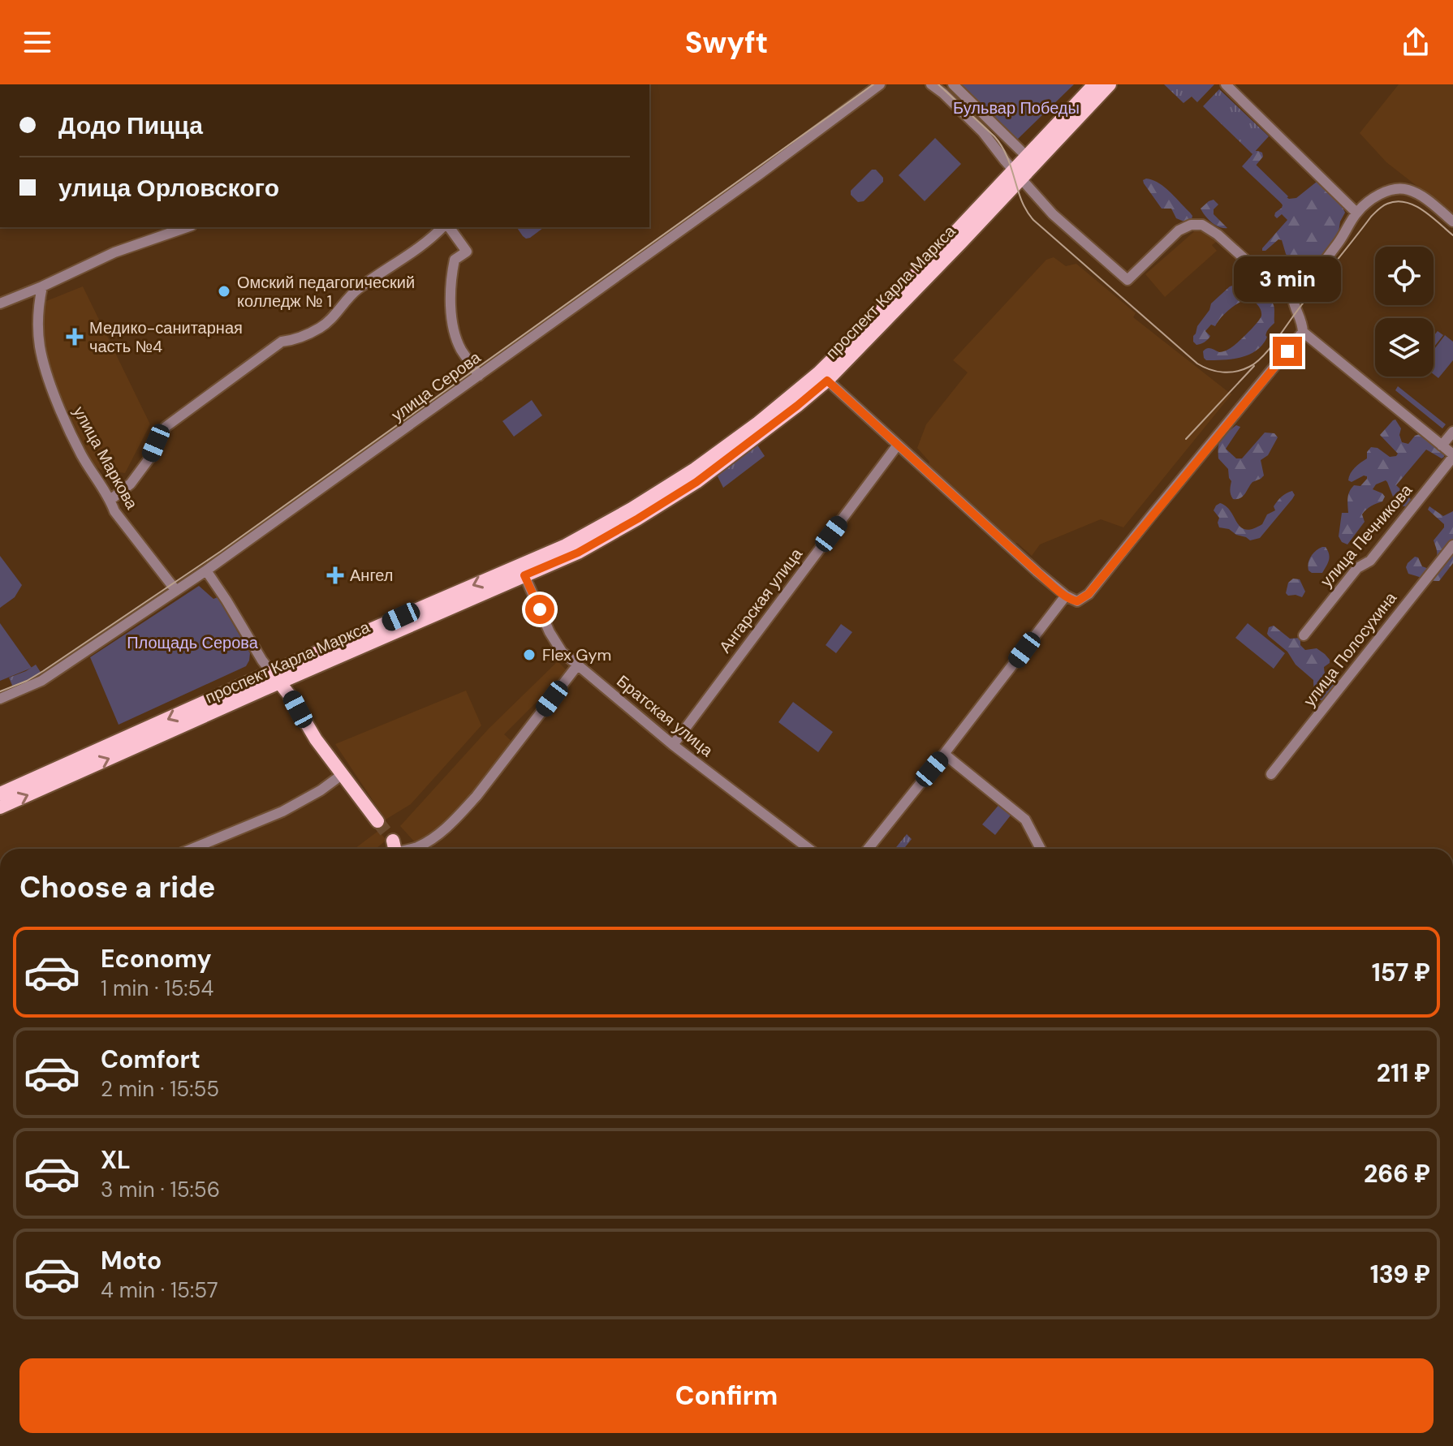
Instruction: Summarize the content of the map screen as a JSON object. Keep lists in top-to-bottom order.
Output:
{
  "streets": {
    "main road": ["проспект Карла Маркса"],
    "street": [
      "улица Серова",
      "улица Маркова",
      "улица Печникова",
      "Ангарская улица",
      "улица Полосухина",
      "Братская улица"
    ]
  },
  "crossings": [
    ["проспект Карла Маркса", "Братская улица"],
    ["улица Серова", "улица Маркова"],
    ["Ангарская улица", "Братская улица"]
  ],
  "parks": ["Бульвар Победы", "Площадь Серова"],
  "places": {
    "other": ["Омский педагогический колледж № 1", "Flex Gym"],
    "health": ["Медико-санитарная часть №4", "Ангел"]
  },
  "page": {
    "header": "Swyft",
    "banner": ["Додо Пицца", "улица Орловского"],
    "bubble": "3 min",
    "heading": "Choose a ride",
    "list": [
      {
        "name": "Economy",
        "note": "1 min · 15:54",
        "value": "157 ₽"
      },
      {
        "name": "Comfort",
        "note": "2 min · 15:55",
        "value": "211 ₽"
      },
      {
        "name": "XL",
        "note": "3 min · 15:56",
        "value": "266 ₽"
      },
      {
        "name": "Moto",
        "note": "4 min · 15:57",
        "value": "139 ₽"
      }
    ],
    "buttons": "Confirm"
  }
}
